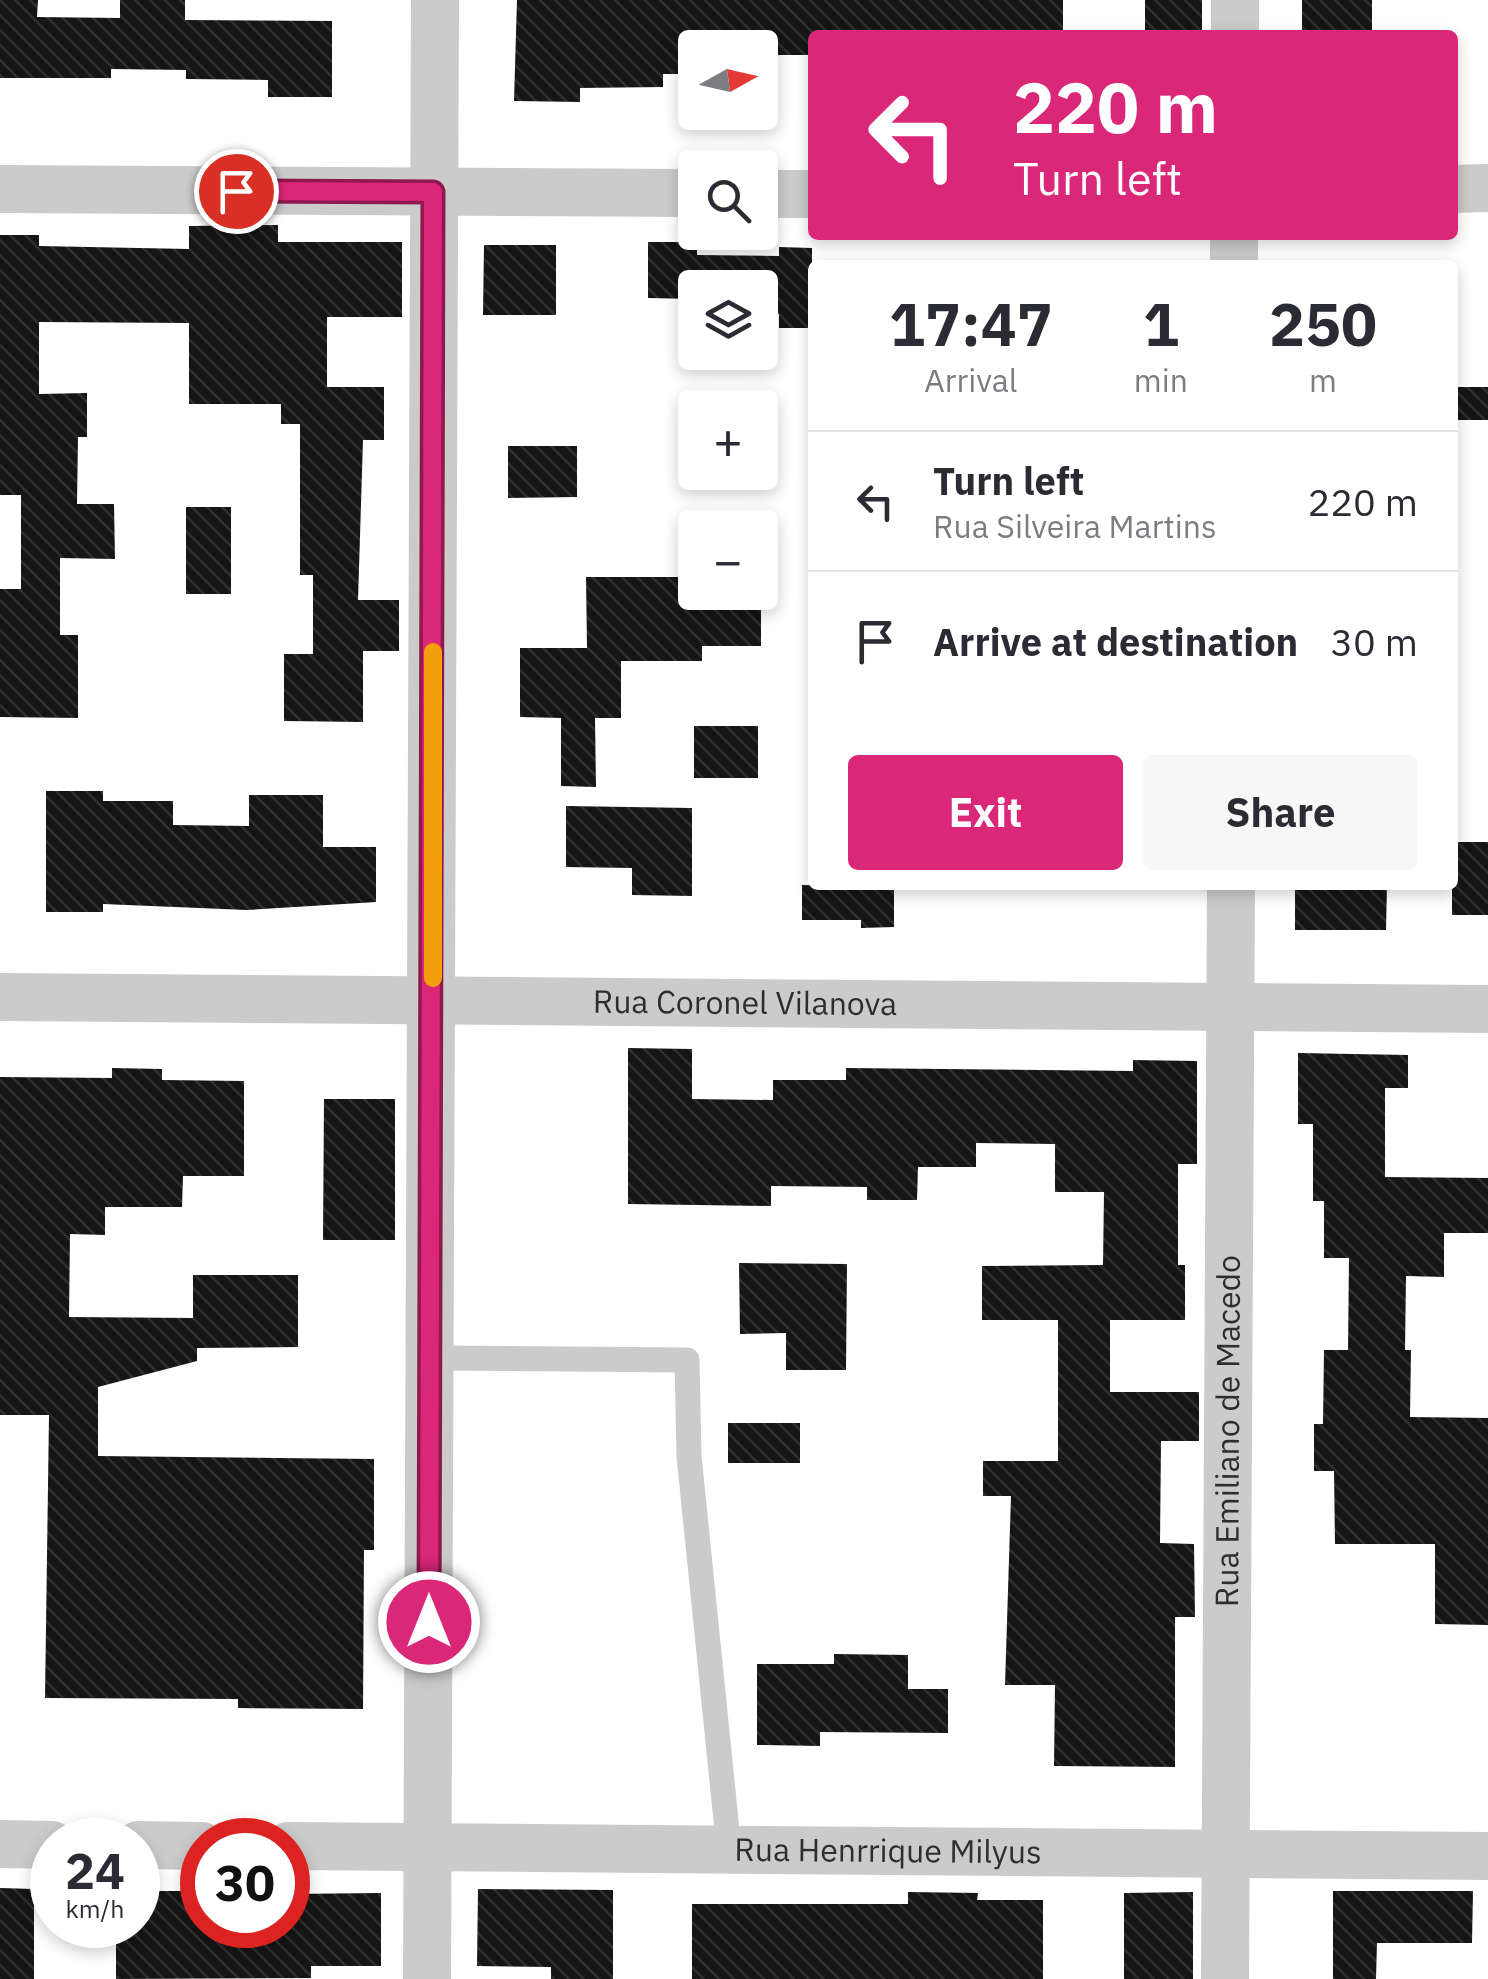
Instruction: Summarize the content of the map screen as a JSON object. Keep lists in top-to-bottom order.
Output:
{
  "streets": {
    "street": ["Rua Coronel Vilanova", "Rua Emiliano de Macedo", "Rua Henrrique Milyus"]
  },
  "crossings": [
    ["Rua Coronel Vilanova", "Rua Emiliano de Macedo"],
    ["Rua Emiliano de Macedo", "Rua Henrrique Milyus"]
  ],
  "north": "right",
  "page": {
    "map_buttons": ["+", "−"],
    "turn": ["220 m", "Turn left"],
    "eta": [
      "17:47",
      "Arrival",
      "1",
      "min",
      "250",
      "m"
    ],
    "list": [
      {
        "name": "Turn left",
        "note": "Rua Silveira Martins",
        "value": "220 m"
      },
      {
        "name": "Arrive at destination",
        "value": "30 m"
      }
    ],
    "buttons": ["Exit", "Share"],
    "speed": "24 km/h",
    "limit": "30"
  }
}
